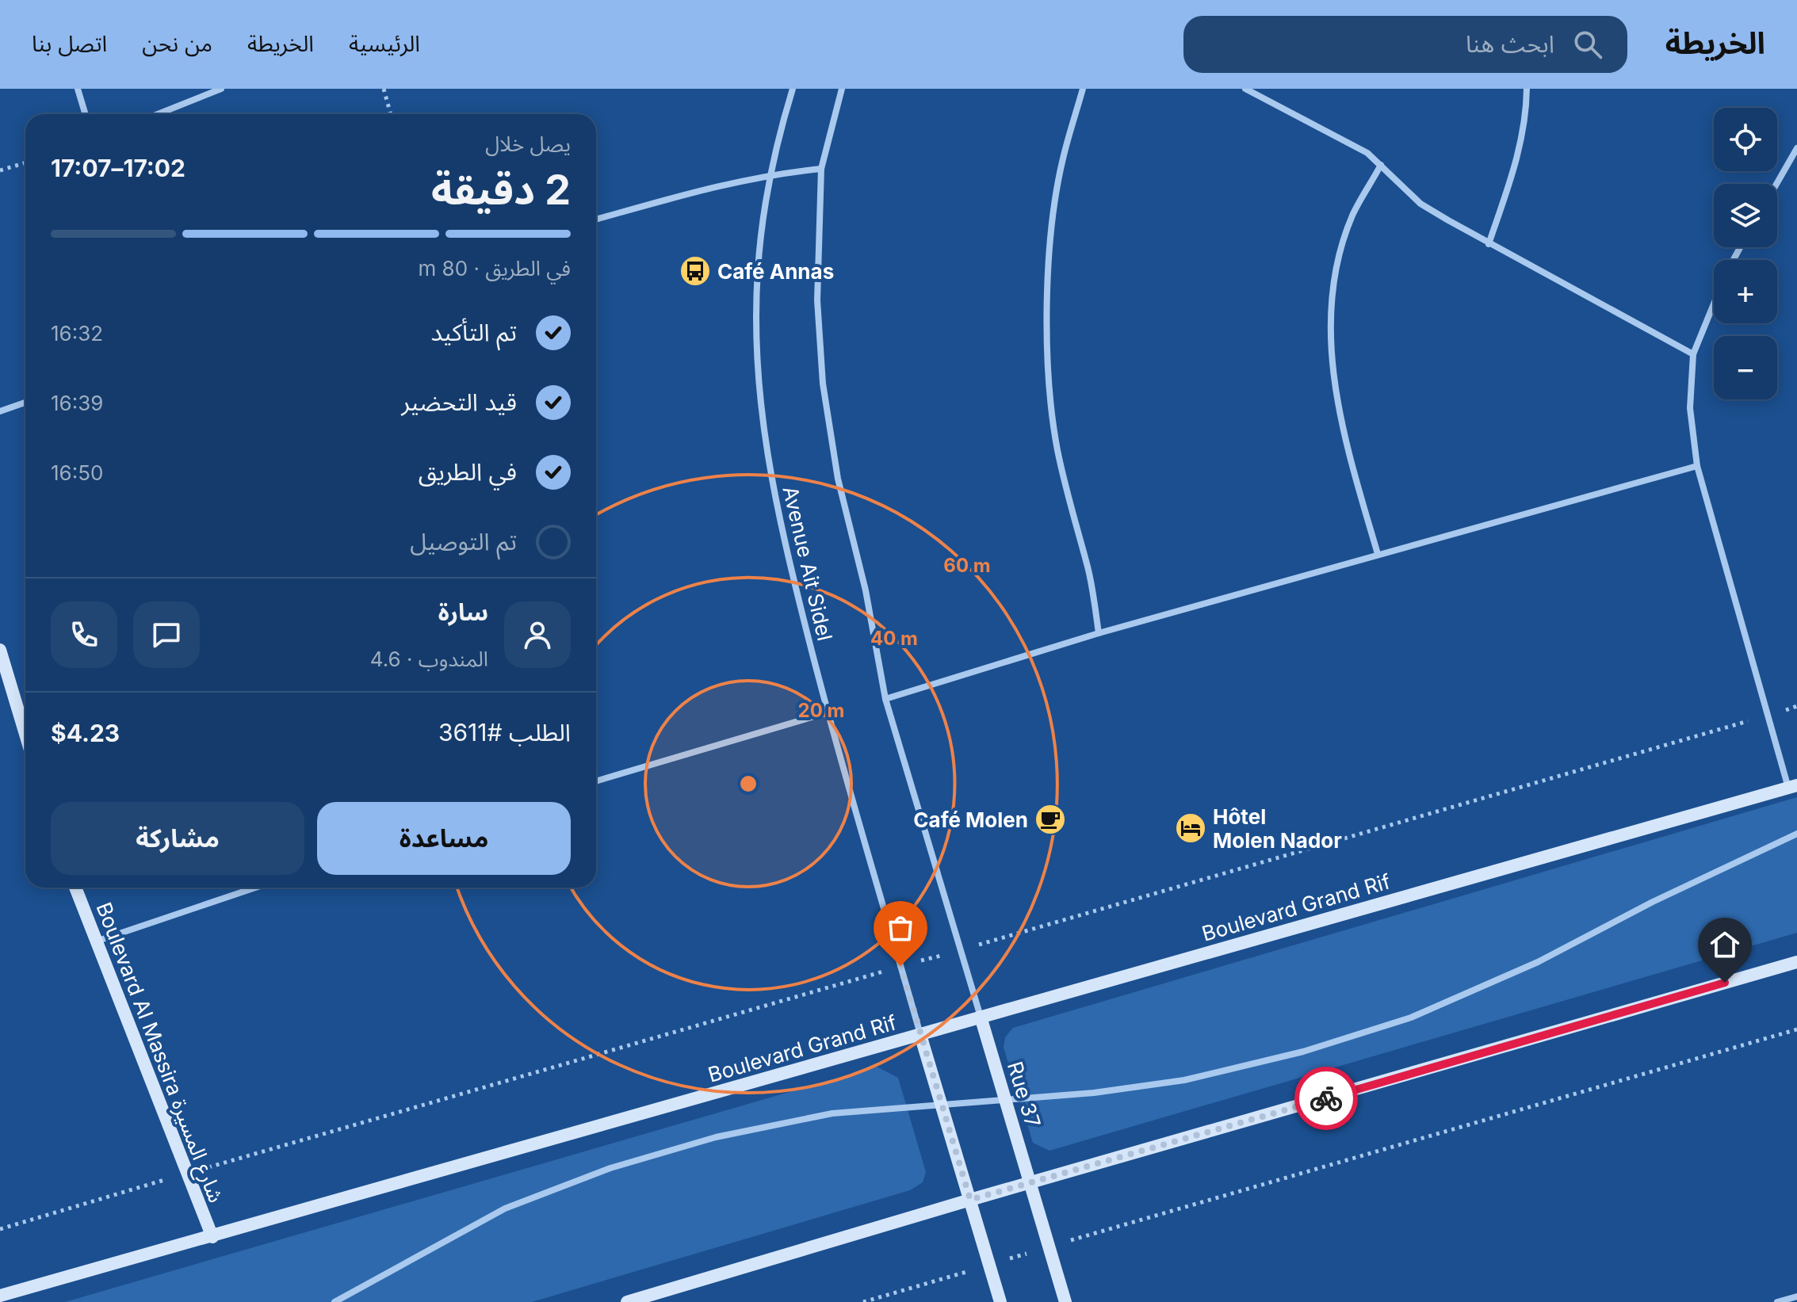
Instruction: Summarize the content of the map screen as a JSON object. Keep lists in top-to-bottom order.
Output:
{
  "streets": {
    "street": [
      "Avenue Ait Sidel",
      "Boulevard Grand Rif",
      "Boulevard Al Massira شارع المسيرة",
      "Rue 37"
    ]
  },
  "crossings": [
    ["Avenue Ait Sidel", "Boulevard Grand Rif"],
    ["Boulevard Grand Rif", "Boulevard Al Massira شارع المسيرة"],
    ["Boulevard Grand Rif", "Rue 37"]
  ],
  "places": {
    "bus stop": ["Café Annas"],
    "cafe": ["Café Molen"],
    "hotel": ["Hôtel Molen Nador"]
  },
  "page": {
    "header": "الخريطة",
    "search": "ابحث هنا",
    "nav": [
      "الرئيسية",
      "الخريطة",
      "من نحن",
      "اتصل بنا"
    ],
    "map_buttons": ["+", "−"],
    "heading": ["2 دقيقة", "يصل خلال", "17:02–17:07"],
    "panel": [
      "سارة",
      "المندوب · 4.6",
      "الطلب #3611",
      "$4.23"
    ],
    "bar": "في الطريق · 80 m",
    "list": [
      ["تم التأكيد", "16:32"],
      ["قيد التحضير", "16:39"],
      ["في الطريق", "16:50"],
      "تم التوصيل"
    ],
    "buttons": ["مساعدة", "مشاركة"]
  },
  "rings": ["60 m", "40 m", "20 m"]
}
